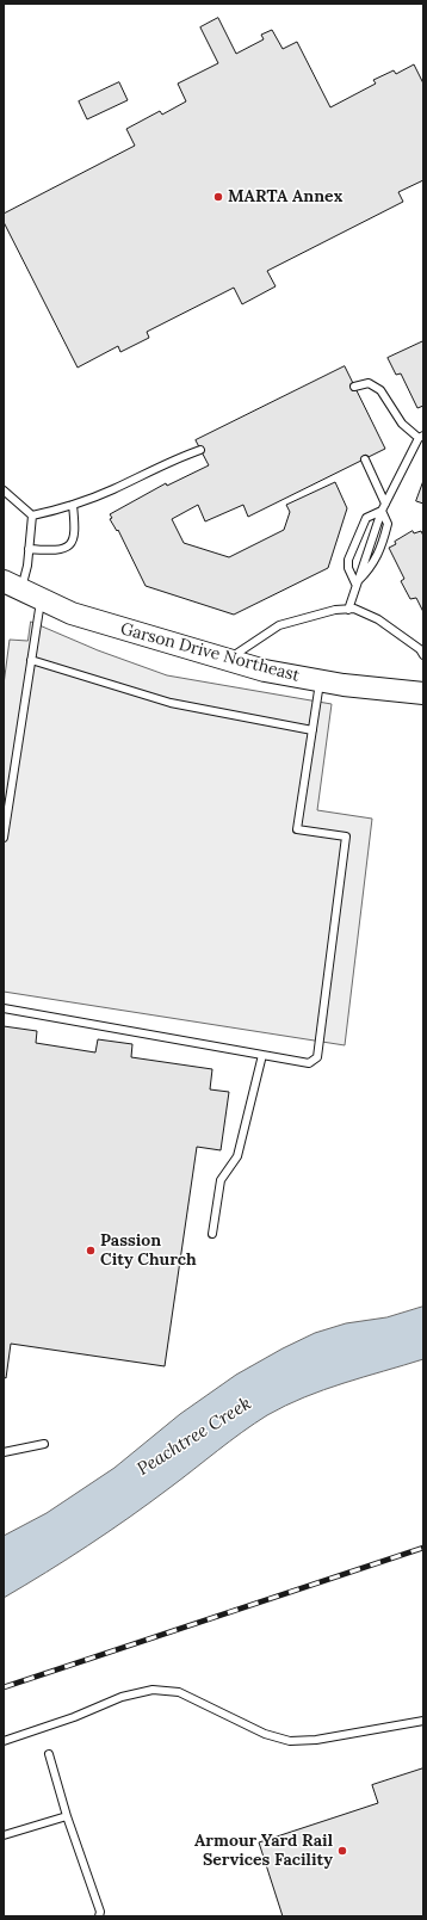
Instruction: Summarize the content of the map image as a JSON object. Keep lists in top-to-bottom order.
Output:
{
  "streets": {
    "main road": ["Garson Drive Northeast"]
  },
  "water": ["Peachtree Creek"],
  "places": ["MARTA Annex", "Passion City Church", "Armour Yard Rail Services Facility"]
}
